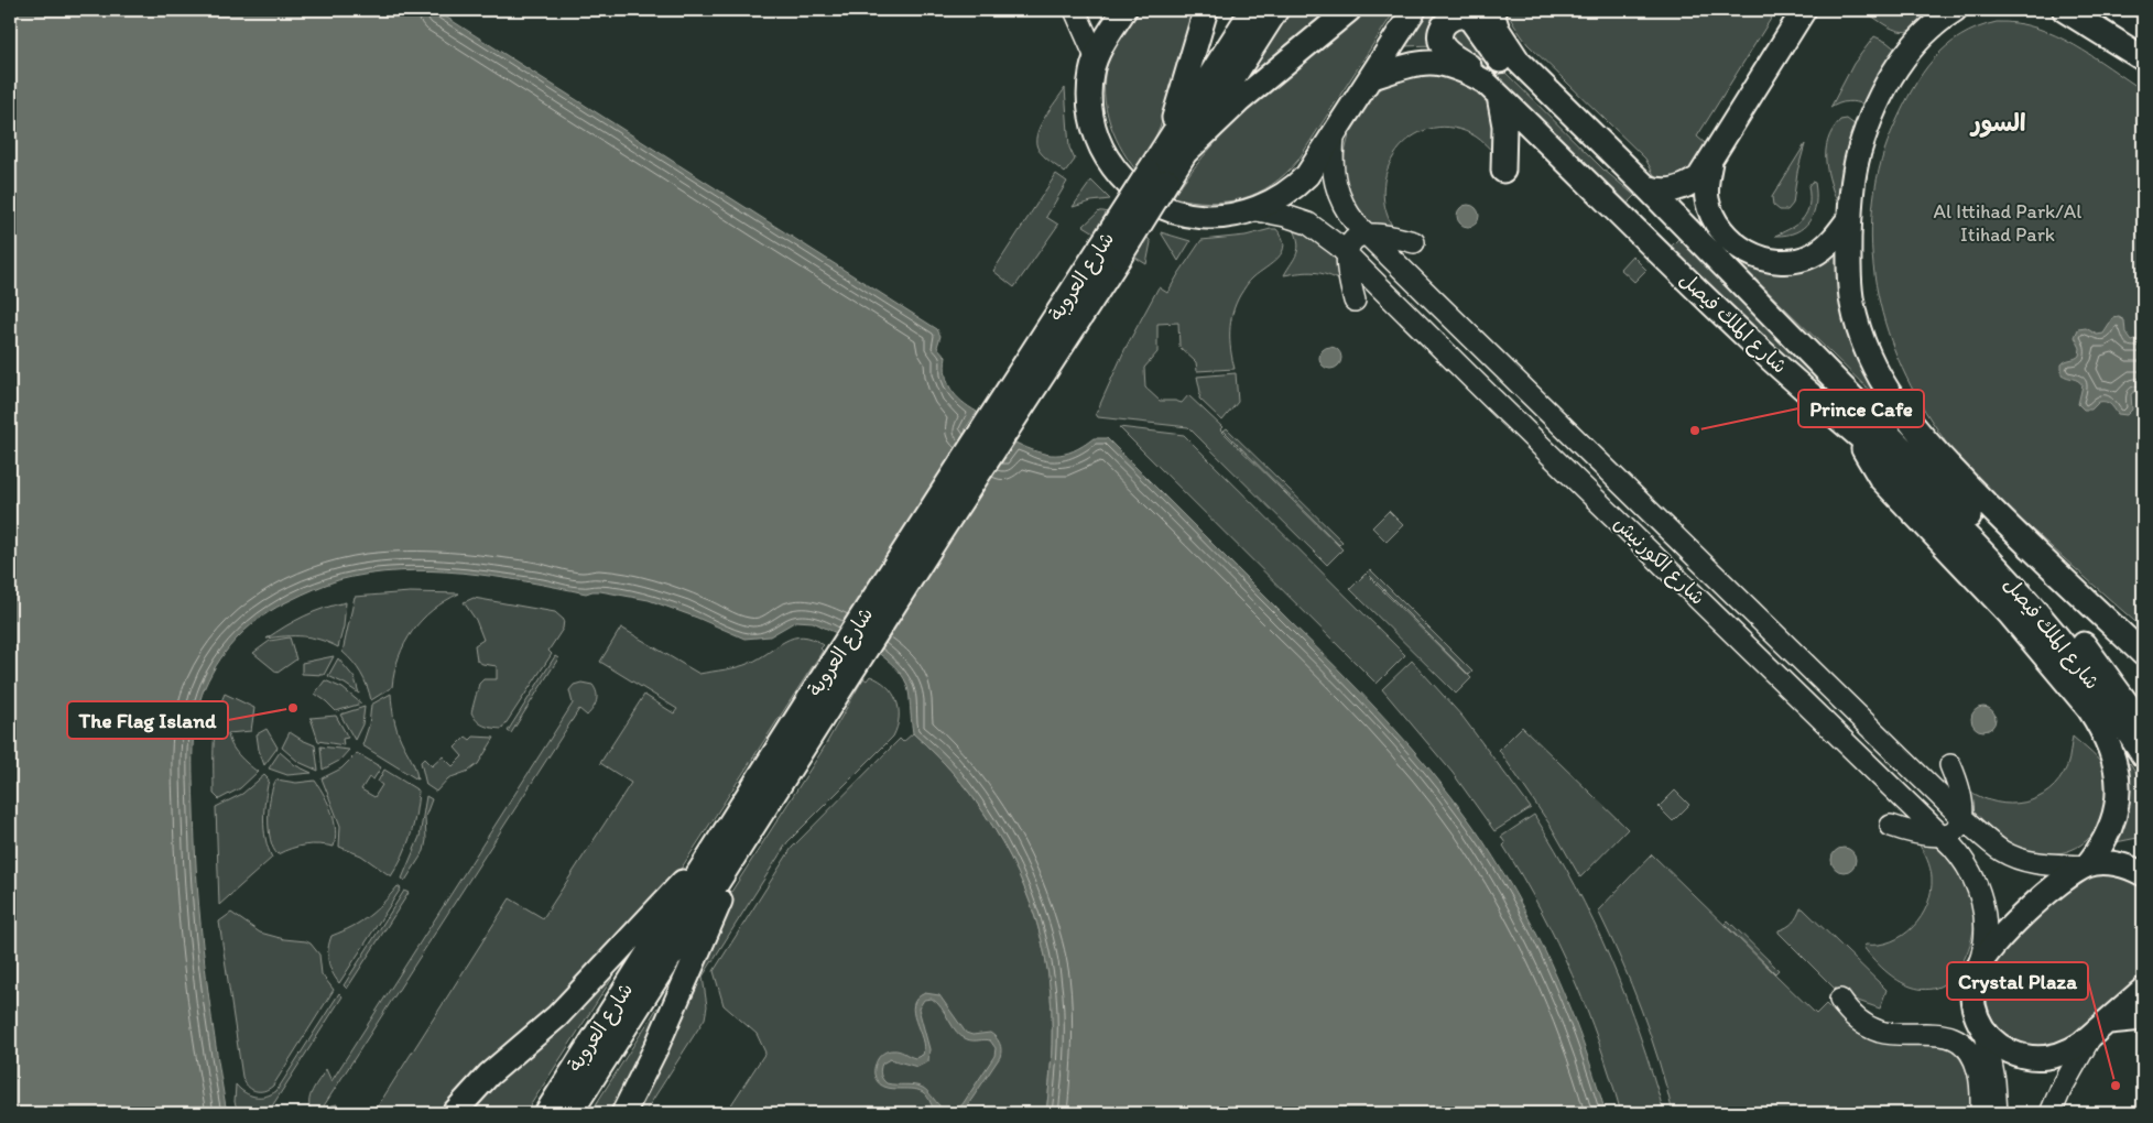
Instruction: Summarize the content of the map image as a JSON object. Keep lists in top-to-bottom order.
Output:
{
  "streets": {
    "main road": ["شارع العروبة", "شارع الملك فيصل", "شارع الكورنيش"]
  },
  "districts": ["السور"],
  "parks": ["Al Ittihad Park/Al Itihad Park"],
  "places": ["Prince Cafe", "The Flag Island", "Crystal Plaza"]
}
